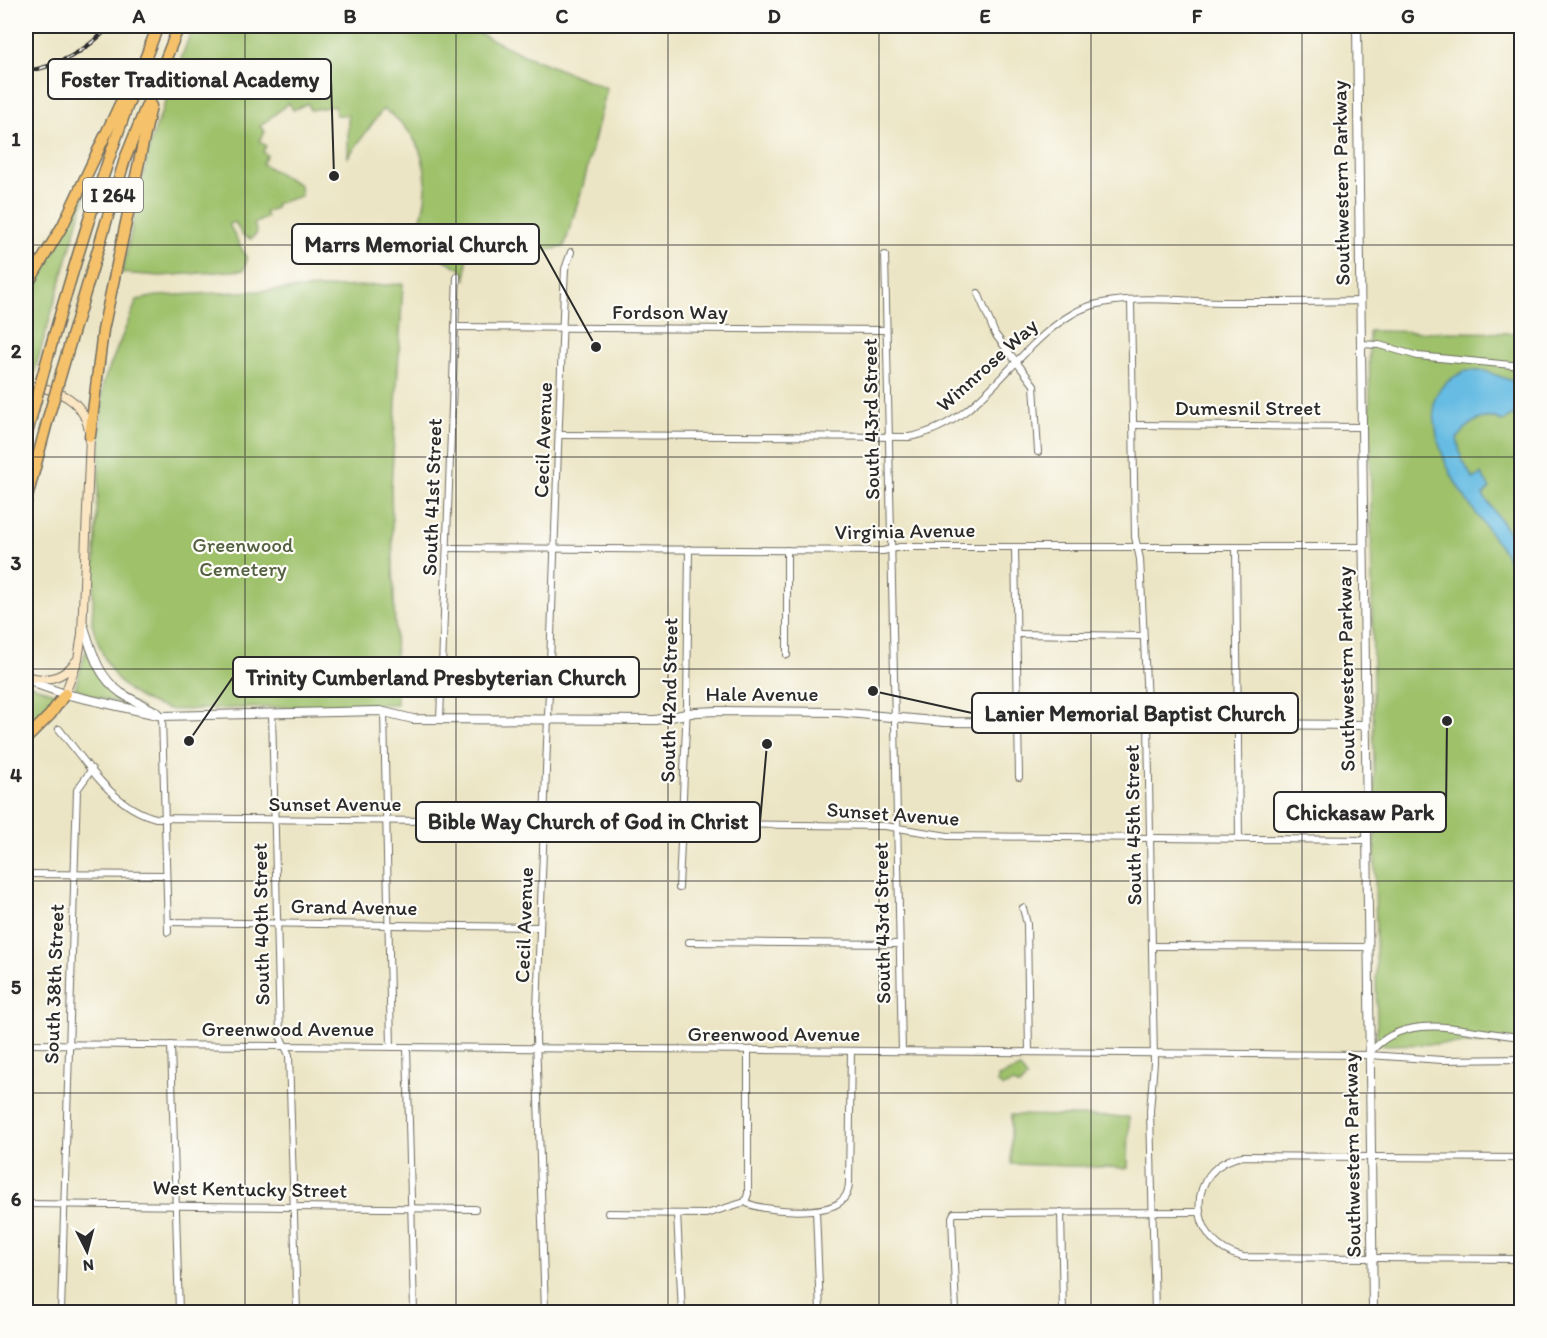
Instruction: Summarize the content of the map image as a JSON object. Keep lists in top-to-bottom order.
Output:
{
  "streets": {
    "highway": ["I 264"],
    "street": [
      "Southwestern Parkway",
      "Fordson Way",
      "Winnrose Way",
      "Dumesnil Street",
      "South 43rd Street",
      "Cecil Avenue",
      "South 41st Street",
      "Virginia Avenue",
      "Hale Avenue",
      "South 42nd Street",
      "Sunset Avenue",
      "South 45th Street",
      "Grand Avenue",
      "South 40th Street",
      "South 38th Street",
      "Greenwood Avenue",
      "West Kentucky Street"
    ]
  },
  "crossings": [
    ["Southwestern Parkway", "Winnrose Way"],
    ["Southwestern Parkway", "Dumesnil Street"],
    ["Southwestern Parkway", "Virginia Avenue"],
    ["Southwestern Parkway", "Hale Avenue"],
    ["Southwestern Parkway", "Sunset Avenue"],
    ["Southwestern Parkway", "Greenwood Avenue"],
    ["Fordson Way", "South 43rd Street"],
    ["Fordson Way", "Cecil Avenue"],
    ["Fordson Way", "South 41st Street"],
    ["Winnrose Way", "South 43rd Street"],
    ["Winnrose Way", "Cecil Avenue"],
    ["Winnrose Way", "South 45th Street"],
    ["Dumesnil Street", "South 45th Street"],
    ["South 43rd Street", "Virginia Avenue"],
    ["South 43rd Street", "Hale Avenue"],
    ["South 43rd Street", "Sunset Avenue"],
    ["South 43rd Street", "Greenwood Avenue"],
    ["Cecil Avenue", "Virginia Avenue"],
    ["Cecil Avenue", "Hale Avenue"],
    ["Cecil Avenue", "Sunset Avenue"],
    ["Cecil Avenue", "Grand Avenue"],
    ["Cecil Avenue", "Greenwood Avenue"],
    ["South 41st Street", "Virginia Avenue"],
    ["South 41st Street", "Hale Avenue"],
    ["Virginia Avenue", "South 42nd Street"],
    ["Virginia Avenue", "South 45th Street"],
    ["Hale Avenue", "South 42nd Street"],
    ["Hale Avenue", "South 45th Street"],
    ["Hale Avenue", "South 40th Street"],
    ["South 42nd Street", "Sunset Avenue"],
    ["Sunset Avenue", "South 45th Street"],
    ["Sunset Avenue", "South 40th Street"],
    ["Sunset Avenue", "South 38th Street"],
    ["South 45th Street", "Greenwood Avenue"],
    ["Grand Avenue", "South 40th Street"],
    ["South 40th Street", "Greenwood Avenue"],
    ["South 40th Street", "West Kentucky Street"],
    ["South 38th Street", "Greenwood Avenue"],
    ["South 38th Street", "West Kentucky Street"]
  ],
  "parks": ["Greenwood Cemetery"],
  "places": [
    "Foster Traditional Academy",
    "Marrs Memorial Church",
    "Lanier Memorial Baptist Church",
    "Chickasaw Park",
    "Trinity Cumberland Presbyterian Church",
    "Bible Way Church of God in Christ"
  ],
  "north": "bottom",
  "grid": {
    "columns": [
      "A",
      "B",
      "C",
      "D",
      "E",
      "F",
      "G"
    ],
    "rows": [
      "1",
      "2",
      "3",
      "4",
      "5",
      "6"
    ]
  }
}
